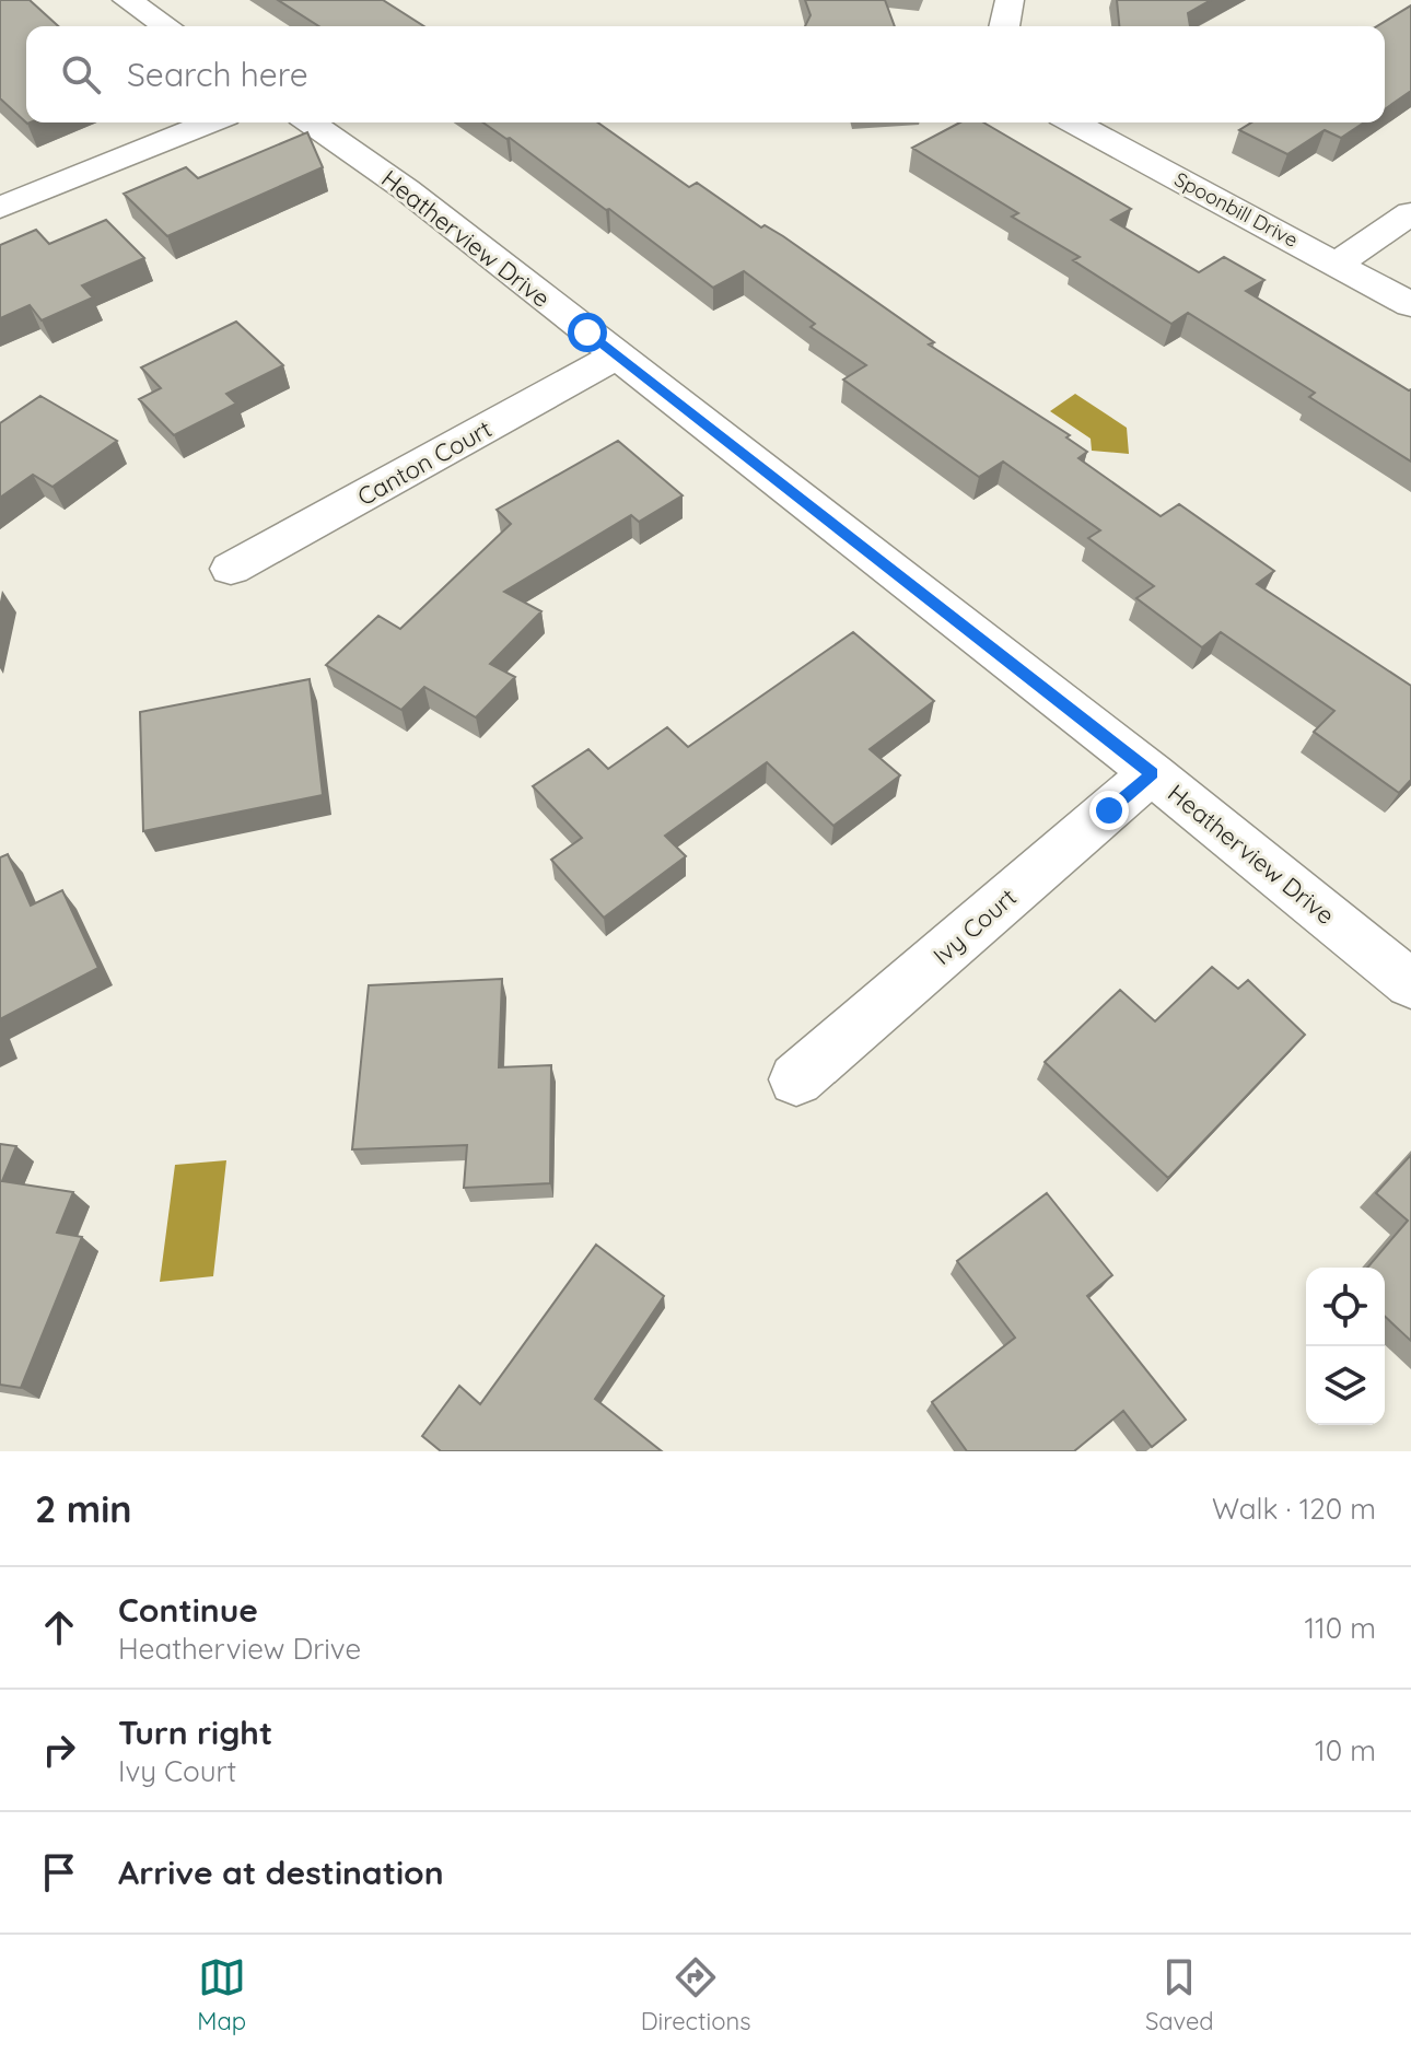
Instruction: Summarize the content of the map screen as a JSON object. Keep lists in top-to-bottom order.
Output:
{
  "streets": {
    "street": [
      "Spoonbill Drive",
      "Heatherview Drive",
      "Canton Court",
      "Ivy Court"
    ]
  },
  "crossings": [
    ["Heatherview Drive", "Canton Court"],
    ["Heatherview Drive", "Ivy Court"]
  ],
  "page": {
    "search": "Search here",
    "heading": ["2 min", "Walk · 120 m"],
    "list": [
      ["Continue", "Heatherview Drive", "110 m"],
      ["Turn right", "Ivy Court", "10 m"],
      "Arrive at destination"
    ],
    "nav": ["Map", "Directions", "Saved"]
  }
}
